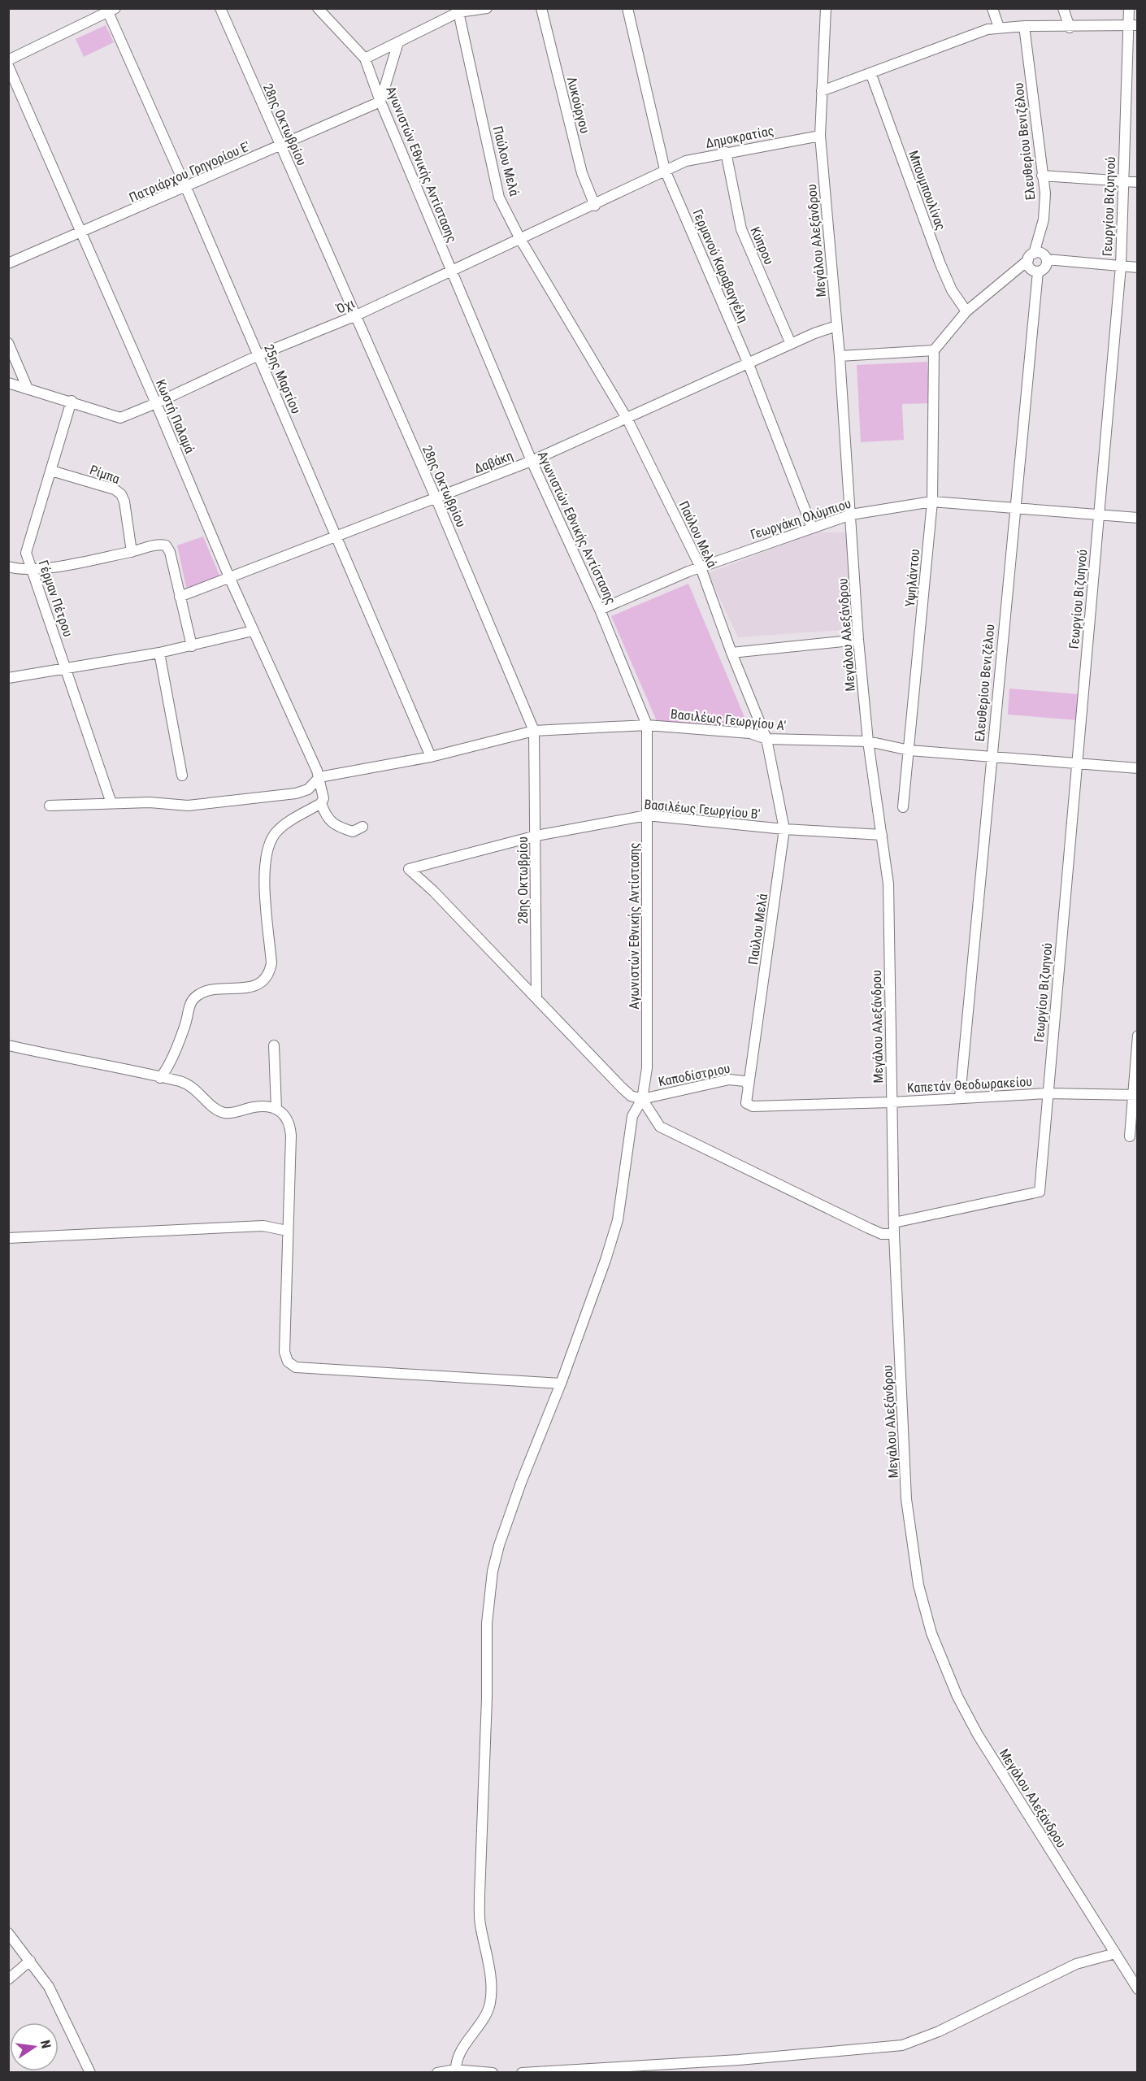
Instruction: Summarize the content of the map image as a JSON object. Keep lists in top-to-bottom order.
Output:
{
  "streets": {
    "street": [
      "Λυκούργου",
      "28ης Οκτωβρίου",
      "Δημοκρατίας",
      "Ελευθερίου Βενιζέλου",
      "Παύλου Μελά",
      "Αγωνιστών Εθνικής Αντίστασης",
      "Πατριάρχου Γρηγορίου Ε'",
      "Μπουμπουλίνας",
      "Γεωργίου Βιζυηνού",
      "Μεγάλου Αλεξάνδρου",
      "Κύπρου",
      "Γερμανού Καραβαγγέλη",
      "Όχι",
      "25ης Μαρτίου",
      "Κωστή Παλαμά",
      "Δαβάκη",
      "Ρίμπα",
      "Γεωργάκη Ολύμπιου",
      "Υψηλάντου",
      "Γέρμαν Πέτρου",
      "Βασιλέως Γεωργίου Α'",
      "Βασιλέως Γεωργίου Β'",
      "Καποδίστριου",
      "Καπετάν Θεοδωρακείου"
    ]
  },
  "crossings": [
    ["Λυκούργου", "Όχι"],
    ["28ης Οκτωβρίου", "Πατριάρχου Γρηγορίου Ε'"],
    ["28ης Οκτωβρίου", "Όχι"],
    ["28ης Οκτωβρίου", "Δαβάκη"],
    ["28ης Οκτωβρίου", "Βασιλέως Γεωργίου Α'"],
    ["28ης Οκτωβρίου", "Βασιλέως Γεωργίου Β'"],
    ["Δημοκρατίας", "Μεγάλου Αλεξάνδρου"],
    ["Δημοκρατίας", "Κύπρου"],
    ["Δημοκρατίας", "Γερμανού Καραβαγγέλη"],
    ["Δημοκρατίας", "Όχι"],
    ["Ελευθερίου Βενιζέλου", "Γεωργάκη Ολύμπιου"],
    ["Ελευθερίου Βενιζέλου", "Βασιλέως Γεωργίου Α'"],
    ["Ελευθερίου Βενιζέλου", "Καπετάν Θεοδωρακείου"],
    ["Παύλου Μελά", "Όχι"],
    ["Παύλου Μελά", "Δαβάκη"],
    ["Παύλου Μελά", "Γεωργάκη Ολύμπιου"],
    ["Παύλου Μελά", "Βασιλέως Γεωργίου Α'"],
    ["Παύλου Μελά", "Βασιλέως Γεωργίου Β'"],
    ["Παύλου Μελά", "Καποδίστριου"],
    ["Παύλου Μελά", "Καπετάν Θεοδωρακείου"],
    ["Αγωνιστών Εθνικής Αντίστασης", "Πατριάρχου Γρηγορίου Ε'"],
    ["Αγωνιστών Εθνικής Αντίστασης", "Όχι"],
    ["Αγωνιστών Εθνικής Αντίστασης", "Δαβάκη"],
    ["Αγωνιστών Εθνικής Αντίστασης", "Γεωργάκη Ολύμπιου"],
    ["Αγωνιστών Εθνικής Αντίστασης", "Βασιλέως Γεωργίου Α'"],
    ["Αγωνιστών Εθνικής Αντίστασης", "Βασιλέως Γεωργίου Β'"],
    ["Αγωνιστών Εθνικής Αντίστασης", "Καποδίστριου"],
    ["Πατριάρχου Γρηγορίου Ε'", "25ης Μαρτίου"],
    ["Πατριάρχου Γρηγορίου Ε'", "Κωστή Παλαμά"],
    ["Γεωργίου Βιζυηνού", "Μεγάλου Αλεξάνδρου"],
    ["Γεωργίου Βιζυηνού", "Γεωργάκη Ολύμπιου"],
    ["Γεωργίου Βιζυηνού", "Βασιλέως Γεωργίου Α'"],
    ["Γεωργίου Βιζυηνού", "Καπετάν Θεοδωρακείου"],
    ["Μεγάλου Αλεξάνδρου", "Δαβάκη"],
    ["Μεγάλου Αλεξάνδρου", "Γεωργάκη Ολύμπιου"],
    ["Μεγάλου Αλεξάνδρου", "Βασιλέως Γεωργίου Α'"],
    ["Μεγάλου Αλεξάνδρου", "Βασιλέως Γεωργίου Β'"],
    ["Μεγάλου Αλεξάνδρου", "Καπετάν Θεοδωρακείου"],
    ["Κύπρου", "Δαβάκη"],
    ["Γερμανού Καραβαγγέλη", "Όχι"],
    ["Γερμανού Καραβαγγέλη", "Δαβάκη"],
    ["Γερμανού Καραβαγγέλη", "Γεωργάκη Ολύμπιου"],
    ["Όχι", "25ης Μαρτίου"],
    ["Όχι", "Κωστή Παλαμά"],
    ["Όχι", "Γέρμαν Πέτρου"],
    ["25ης Μαρτίου", "Δαβάκη"],
    ["25ης Μαρτίου", "Βασιλέως Γεωργίου Α'"],
    ["Κωστή Παλαμά", "Δαβάκη"],
    ["Κωστή Παλαμά", "Βασιλέως Γεωργίου Α'"],
    ["Ρίμπα", "Γέρμαν Πέτρου"],
    ["Γεωργάκη Ολύμπιου", "Υψηλάντου"],
    ["Υψηλάντου", "Βασιλέως Γεωργίου Α'"]
  ],
  "north": "right"
}
